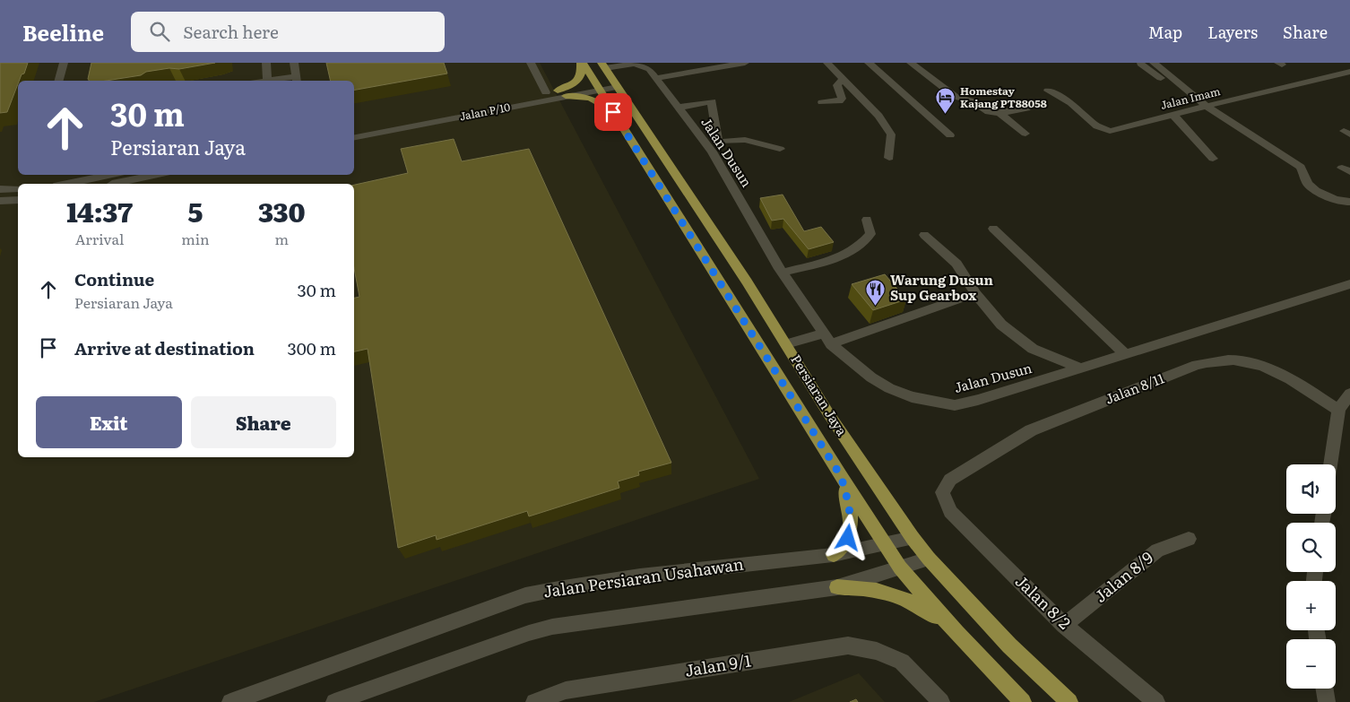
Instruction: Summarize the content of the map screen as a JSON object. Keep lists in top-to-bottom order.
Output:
{
  "streets": {
    "main road": ["Persiaran Jaya"],
    "street": [
      "Jalan Imam",
      "Jalan P/10",
      "Jalan Dusun",
      "Jalan 8/11",
      "Jalan 8/9",
      "Jalan Persiaran Usahawan",
      "Jalan 8/2",
      "Jalan 9/1"
    ]
  },
  "crossings": [
    ["Jalan P/10", "Persiaran Jaya"],
    ["Jalan Dusun", "Persiaran Jaya"],
    ["Jalan 8/11", "Jalan 8/2"],
    ["Persiaran Jaya", "Jalan Persiaran Usahawan"],
    ["Jalan 8/9", "Jalan 8/2"]
  ],
  "places": {
    "hotel": ["Homestay Kajang PT88058"],
    "restaurant": ["Warung Dusun Sup Gearbox"]
  },
  "page": {
    "header": "Beeline",
    "search": "Search here",
    "nav": ["Map", "Layers", "Share"],
    "turn": ["30 m", "Persiaran Jaya"],
    "eta": [
      "14:37",
      "Arrival",
      "5",
      "min",
      "330",
      "m"
    ],
    "list": [
      {
        "name": "Continue",
        "note": "Persiaran Jaya",
        "value": "30 m"
      },
      {
        "name": "Arrive at destination",
        "value": "300 m"
      }
    ],
    "buttons": ["Exit", "Share"],
    "map_buttons": ["+", "−"]
  }
}
